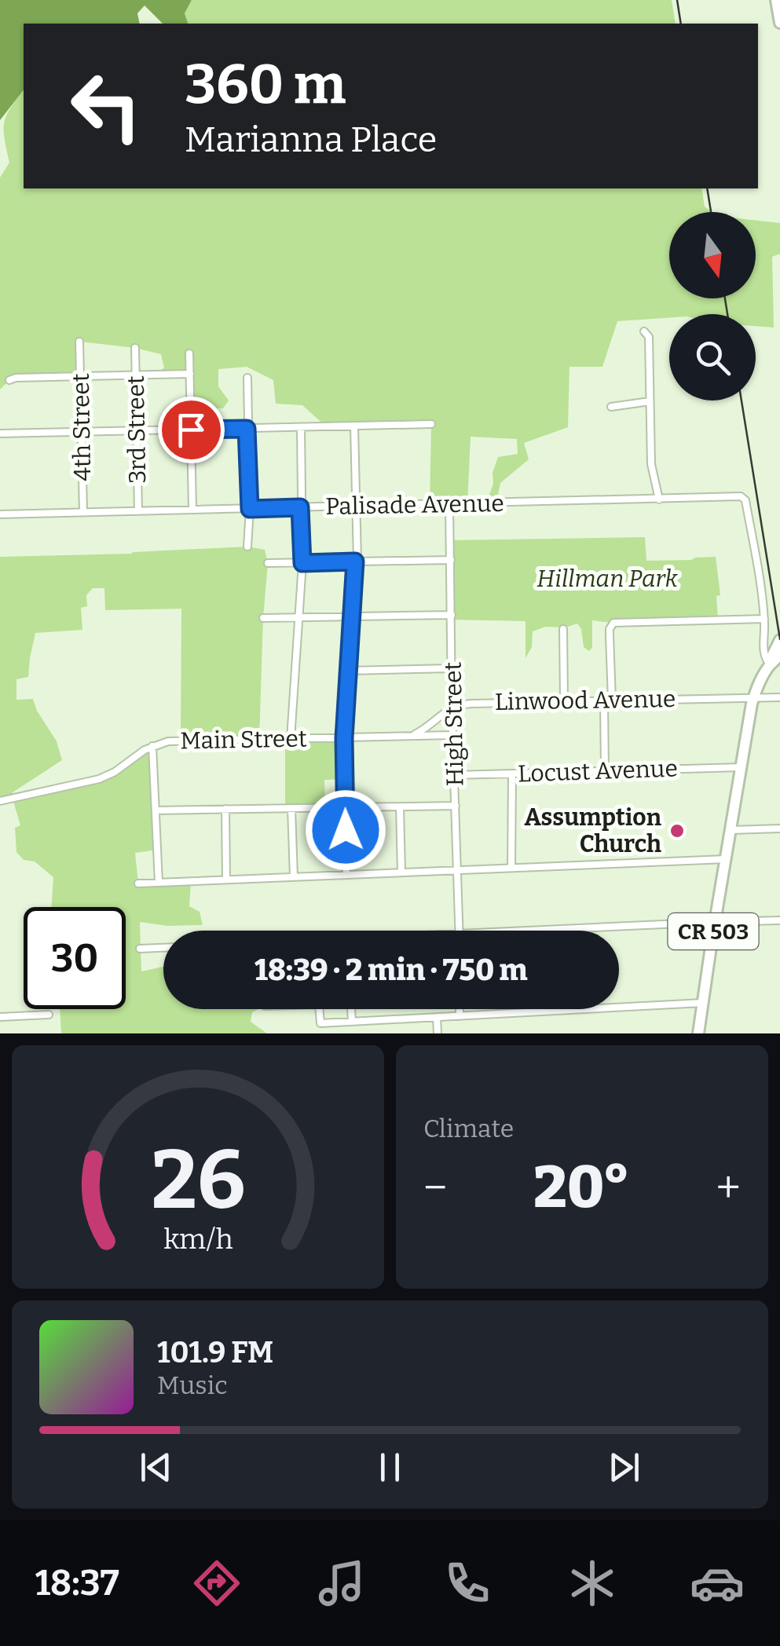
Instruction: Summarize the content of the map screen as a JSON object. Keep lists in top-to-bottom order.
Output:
{
  "streets": {
    "main road": ["CR 503"],
    "street": [
      "4th Street",
      "3rd Street",
      "Palisade Avenue",
      "Linwood Avenue",
      "High Street",
      "Main Street",
      "Locust Avenue"
    ]
  },
  "crossings": [
    ["4th Street", "Palisade Avenue"],
    ["3rd Street", "Palisade Avenue"],
    ["Palisade Avenue", "High Street"],
    ["Linwood Avenue", "High Street"],
    ["Linwood Avenue", "CR 503"],
    ["High Street", "Main Street"],
    ["High Street", "Locust Avenue"],
    ["Locust Avenue", "CR 503"]
  ],
  "parks": ["Hillman Park"],
  "places": ["Assumption Church"],
  "north": "bottom",
  "page": {
    "turn": ["360 m", "Marianna Place"],
    "limit": "30",
    "trip": "18:39 · 2 min · 750 m",
    "tile": "Climate",
    "heat": ["−", "20°", "+"],
    "song": ["101.9 FM", "Music"],
    "tabs": "18:37",
    "gauge": ["26", "km/h"]
  }
}
